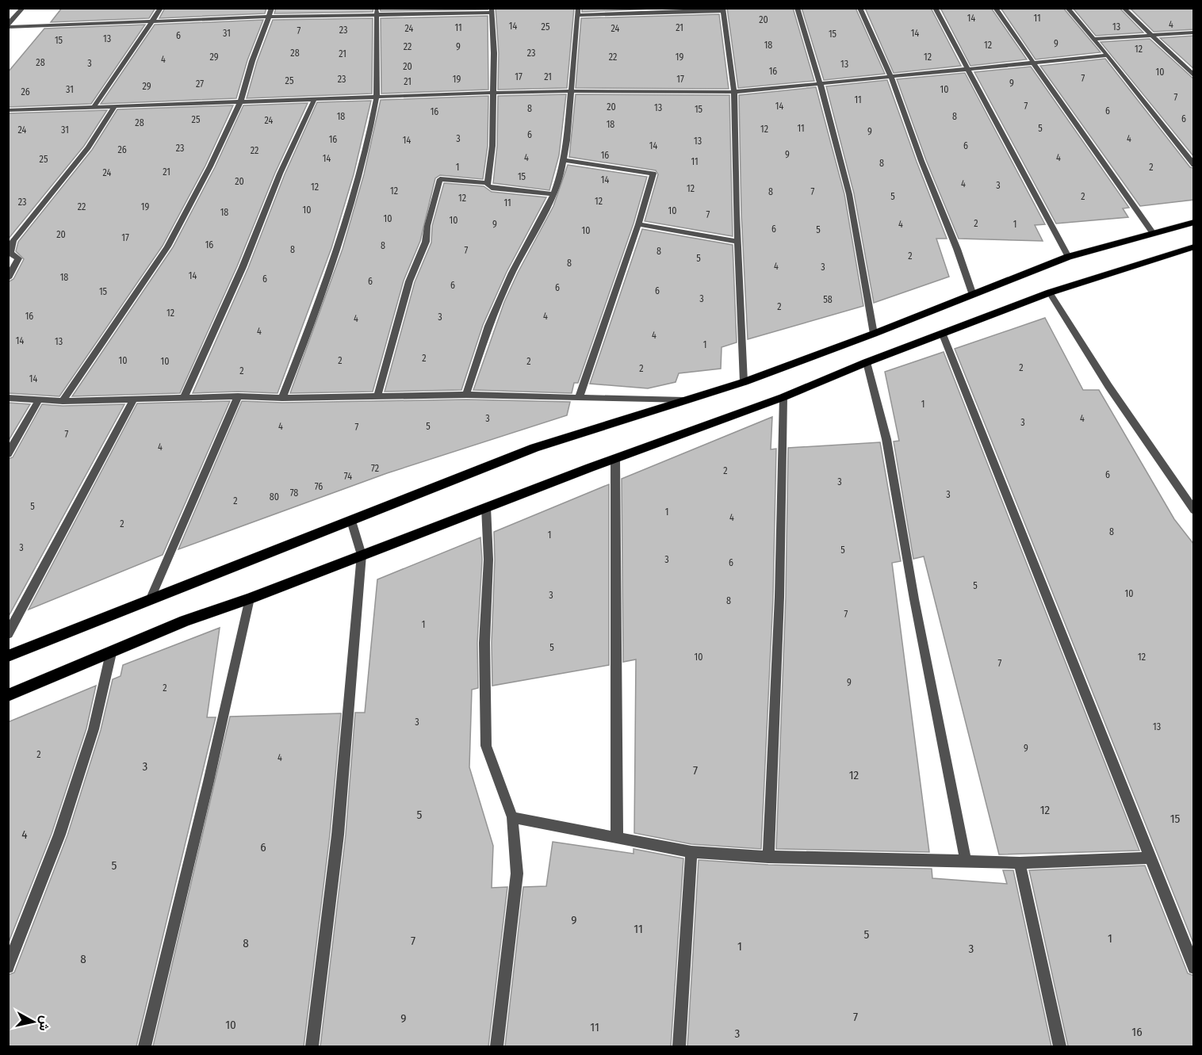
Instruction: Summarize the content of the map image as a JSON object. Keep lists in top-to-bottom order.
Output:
{
  "house_numbers": [
    "14",
    "11",
    "20",
    "4",
    "14",
    "25",
    "13",
    "11",
    "21",
    "24",
    "24",
    "23",
    "7",
    "31",
    "14",
    "15",
    "6",
    "13",
    "15",
    "9",
    "18",
    "12",
    "22",
    "9",
    "12",
    "28",
    "23",
    "21",
    "29",
    "22",
    "19",
    "12",
    "4",
    "28",
    "3",
    "13",
    "20",
    "16",
    "10",
    "17",
    "21",
    "7",
    "23",
    "19",
    "17",
    "25",
    "21",
    "9",
    "27",
    "29",
    "31",
    "10",
    "26",
    "7",
    "11",
    "14",
    "7",
    "20",
    "13",
    "8",
    "15",
    "6",
    "16",
    "18",
    "8",
    "6",
    "25",
    "24",
    "28",
    "18",
    "11",
    "5",
    "12",
    "24",
    "31",
    "9",
    "6",
    "3",
    "4",
    "16",
    "14",
    "13",
    "14",
    "6",
    "23",
    "26",
    "22",
    "9",
    "16",
    "4",
    "4",
    "14",
    "25",
    "11",
    "8",
    "1",
    "2",
    "21",
    "24",
    "15",
    "14",
    "20",
    "4",
    "3",
    "12",
    "12",
    "12",
    "8",
    "7",
    "5",
    "2",
    "12",
    "12",
    "23",
    "11",
    "22",
    "19",
    "10",
    "10",
    "18",
    "7",
    "10",
    "10",
    "2",
    "9",
    "4",
    "1",
    "6",
    "5",
    "10",
    "20",
    "17",
    "16",
    "8",
    "8",
    "7",
    "8",
    "2",
    "5",
    "8",
    "4",
    "3",
    "14",
    "18",
    "6",
    "6",
    "6",
    "6",
    "6",
    "15",
    "3",
    "58",
    "2",
    "12",
    "16",
    "4",
    "3",
    "4",
    "4",
    "4",
    "14",
    "13",
    "1",
    "2",
    "10",
    "2",
    "10",
    "2",
    "2",
    "2",
    "2",
    "14",
    "1",
    "3",
    "4",
    "3",
    "4",
    "5",
    "7",
    "7",
    "4",
    "72",
    "2",
    "6",
    "74",
    "3",
    "76",
    "78",
    "3",
    "80",
    "2",
    "5",
    "1",
    "4",
    "2",
    "8",
    "1",
    "3",
    "5",
    "3",
    "6",
    "5",
    "10",
    "3",
    "8",
    "7",
    "1",
    "5",
    "10",
    "12",
    "7",
    "9",
    "2",
    "3",
    "13",
    "9",
    "2",
    "4",
    "3",
    "7",
    "12",
    "12",
    "5",
    "15",
    "4",
    "6",
    "5",
    "9",
    "11",
    "5",
    "1",
    "7",
    "8",
    "1",
    "3",
    "8",
    "7",
    "9",
    "10",
    "11",
    "16",
    "3"
  ],
  "north": "right"
}
